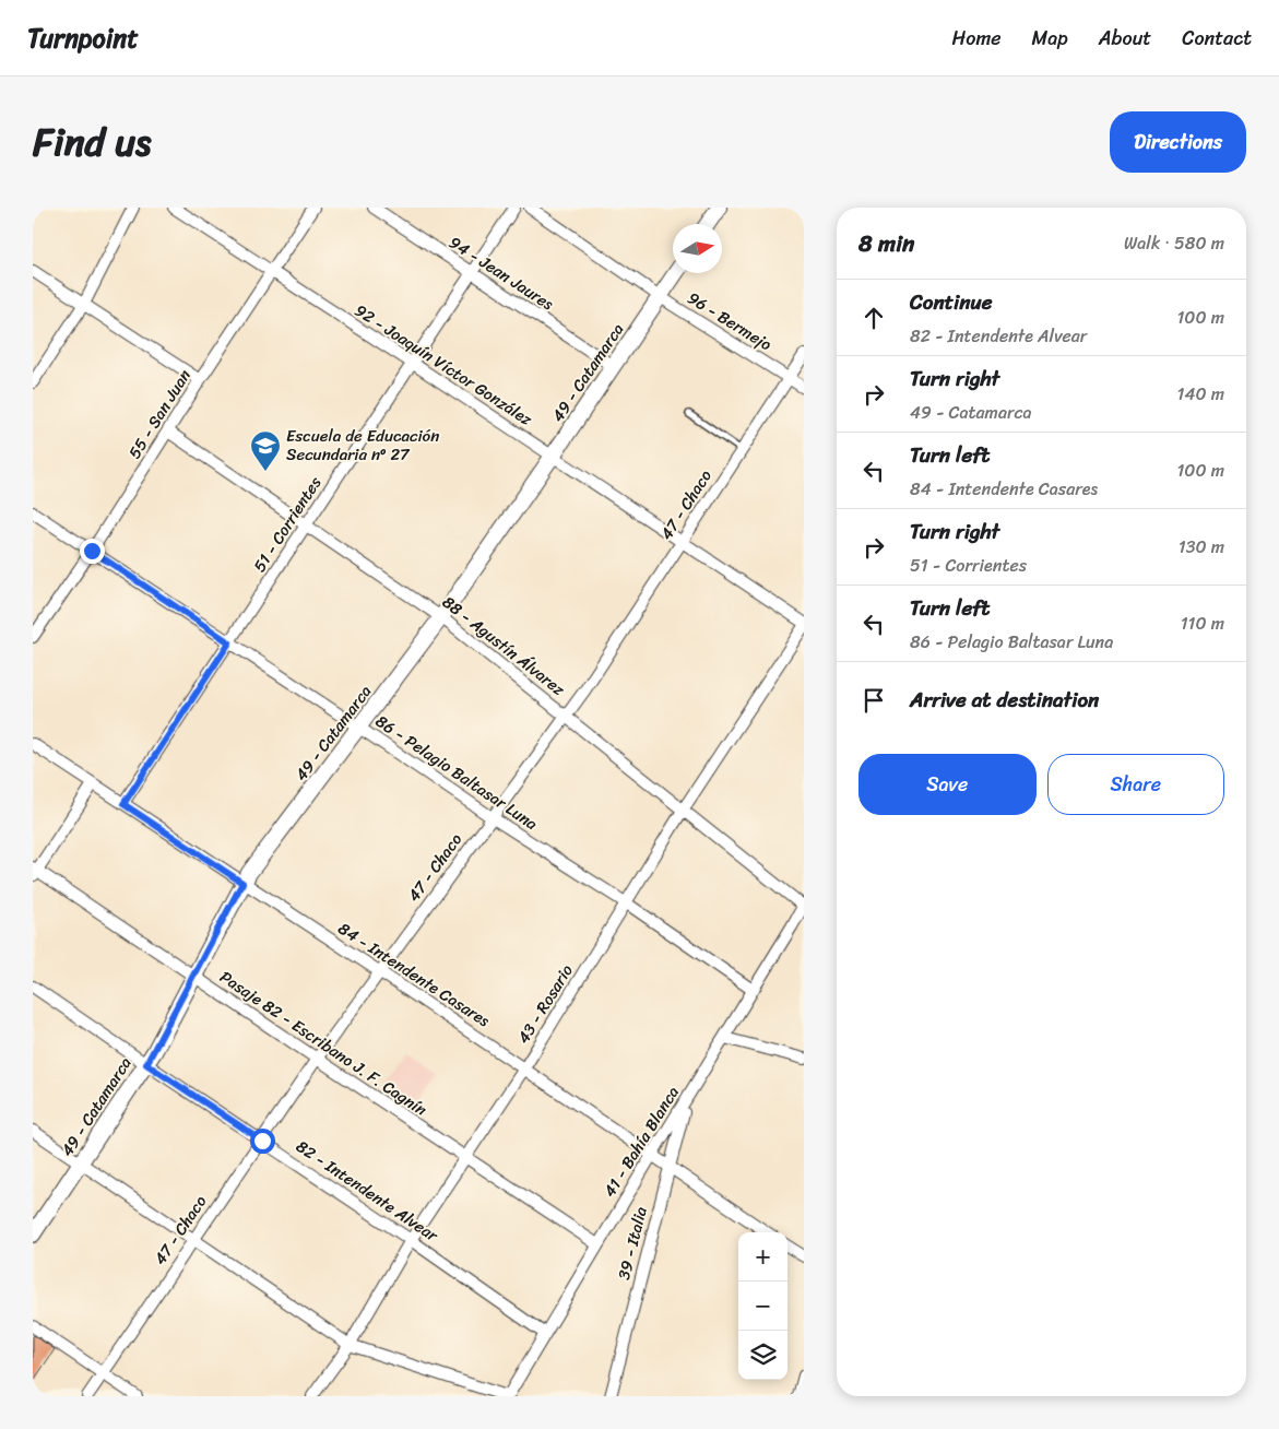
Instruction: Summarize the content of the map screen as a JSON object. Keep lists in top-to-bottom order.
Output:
{
  "streets": {
    "street": [
      "94 - Jean Jaures",
      "96 - Bermejo",
      "92 - Joaquín Víctor González",
      "49 - Catamarca",
      "55 - San Juan",
      "47 - Chaco",
      "51 - Corrientes",
      "88 - Agustín Álvarez",
      "86 - Pelagio Baltasar Luna",
      "84 - Intendente Casares",
      "43 - Rosario",
      "Pasaje 82 - Escribano J. F. Cagnín",
      "41 - Bahía Blanca",
      "82 - Intendente Alvear",
      "39 - Italia"
    ]
  },
  "crossings": [
    ["94 - Jean Jaures", "49 - Catamarca"],
    ["94 - Jean Jaures", "51 - Corrientes"],
    ["96 - Bermejo", "49 - Catamarca"],
    ["96 - Bermejo", "47 - Chaco"],
    ["92 - Joaquín Víctor González", "49 - Catamarca"],
    ["92 - Joaquín Víctor González", "55 - San Juan"],
    ["92 - Joaquín Víctor González", "47 - Chaco"],
    ["92 - Joaquín Víctor González", "51 - Corrientes"],
    ["92 - Joaquín Víctor González", "43 - Rosario"],
    ["49 - Catamarca", "88 - Agustín Álvarez"],
    ["49 - Catamarca", "86 - Pelagio Baltasar Luna"],
    ["49 - Catamarca", "84 - Intendente Casares"],
    ["49 - Catamarca", "Pasaje 82 - Escribano J. F. Cagnín"],
    ["49 - Catamarca", "82 - Intendente Alvear"],
    ["55 - San Juan", "88 - Agustín Álvarez"],
    ["55 - San Juan", "86 - Pelagio Baltasar Luna"],
    ["47 - Chaco", "88 - Agustín Álvarez"],
    ["47 - Chaco", "86 - Pelagio Baltasar Luna"],
    ["47 - Chaco", "84 - Intendente Casares"],
    ["47 - Chaco", "Pasaje 82 - Escribano J. F. Cagnín"],
    ["47 - Chaco", "82 - Intendente Alvear"],
    ["51 - Corrientes", "88 - Agustín Álvarez"],
    ["51 - Corrientes", "86 - Pelagio Baltasar Luna"],
    ["51 - Corrientes", "84 - Intendente Casares"],
    ["88 - Agustín Álvarez", "43 - Rosario"],
    ["88 - Agustín Álvarez", "41 - Bahía Blanca"],
    ["86 - Pelagio Baltasar Luna", "43 - Rosario"],
    ["86 - Pelagio Baltasar Luna", "41 - Bahía Blanca"],
    ["84 - Intendente Casares", "43 - Rosario"],
    ["84 - Intendente Casares", "41 - Bahía Blanca"],
    ["84 - Intendente Casares", "39 - Italia"],
    ["43 - Rosario", "Pasaje 82 - Escribano J. F. Cagnín"],
    ["43 - Rosario", "82 - Intendente Alvear"],
    ["Pasaje 82 - Escribano J. F. Cagnín", "41 - Bahía Blanca"],
    ["41 - Bahía Blanca", "82 - Intendente Alvear"],
    ["41 - Bahía Blanca", "39 - Italia"]
  ],
  "places": {
    "school or university": ["Escuela de Educación Secundaria nº 27"]
  },
  "north": "right",
  "page": {
    "header": "Turnpoint",
    "nav": [
      "Home",
      "Map",
      "About",
      "Contact"
    ],
    "title": "Find us",
    "buttons": [
      "Directions",
      ["Save", "Share"]
    ],
    "heading": ["8 min", "Walk · 580 m"],
    "list": [
      ["Continue", "82 - Intendente Alvear", "100 m"],
      ["Turn right", "49 - Catamarca", "140 m"],
      ["Turn left", "84 - Intendente Casares", "100 m"],
      ["Turn right", "51 - Corrientes", "130 m"],
      ["Turn left", "86 - Pelagio Baltasar Luna", "110 m"],
      "Arrive at destination"
    ],
    "map_buttons": ["+", "−"]
  }
}
